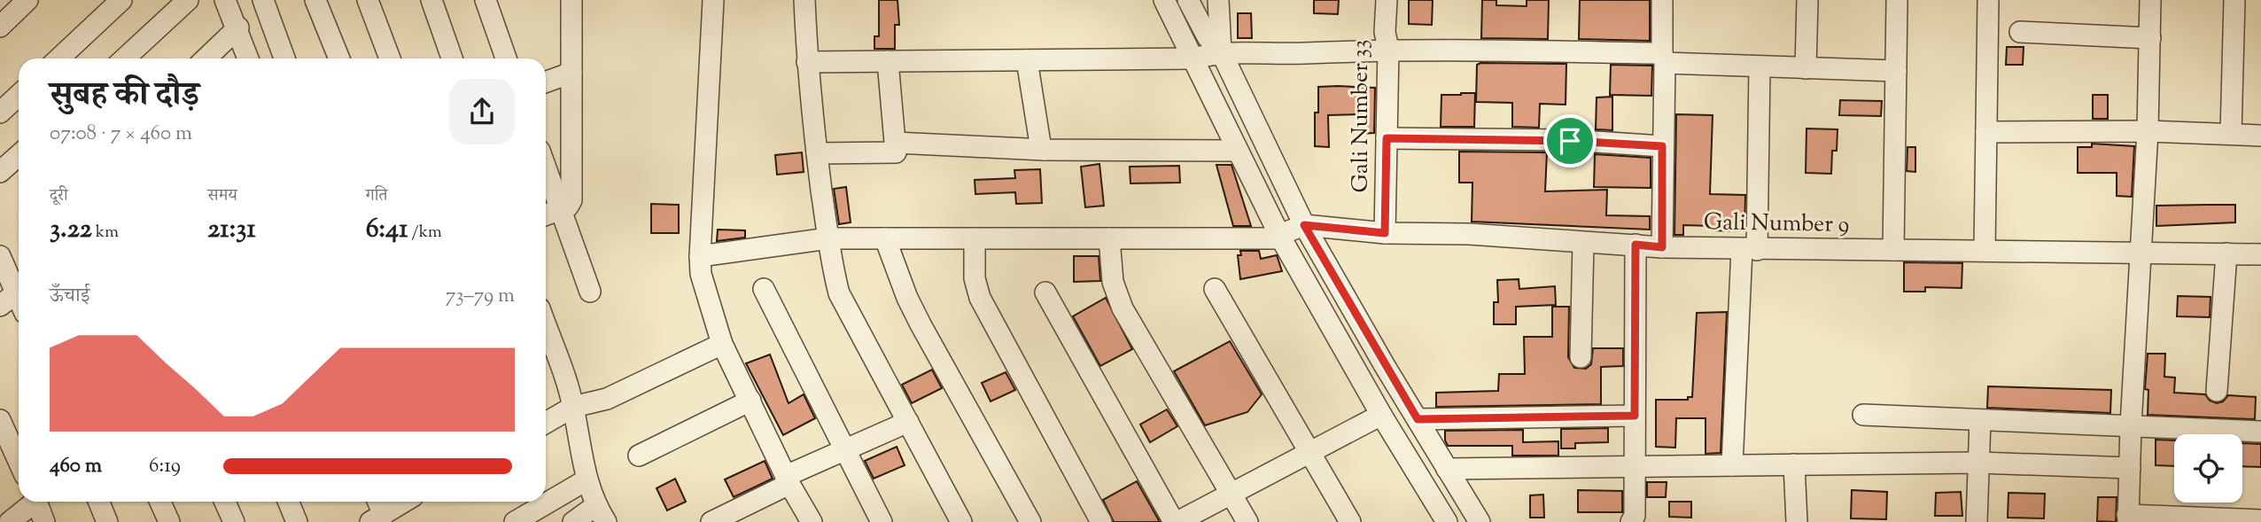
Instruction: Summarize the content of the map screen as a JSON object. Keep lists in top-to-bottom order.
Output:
{
  "streets": {
    "street": ["Gali Number 33", "Gali Number 9"]
  },
  "crossings": [
    ["Gali Number 33", "Gali Number 9"]
  ],
  "page": {
    "heading": ["सुबह की दौड़", "07:08 · 7 × 460 m"],
    "stats": [
      ["दूरी", "3.22 km"],
      ["समय", "21:31"],
      ["गति", "6:41 /km"]
    ],
    "chart": ["ऊँचाई", "73–79 m"],
    "list": [
      {
        "name": "460 m",
        "note": "6:19"
      }
    ]
  }
}
